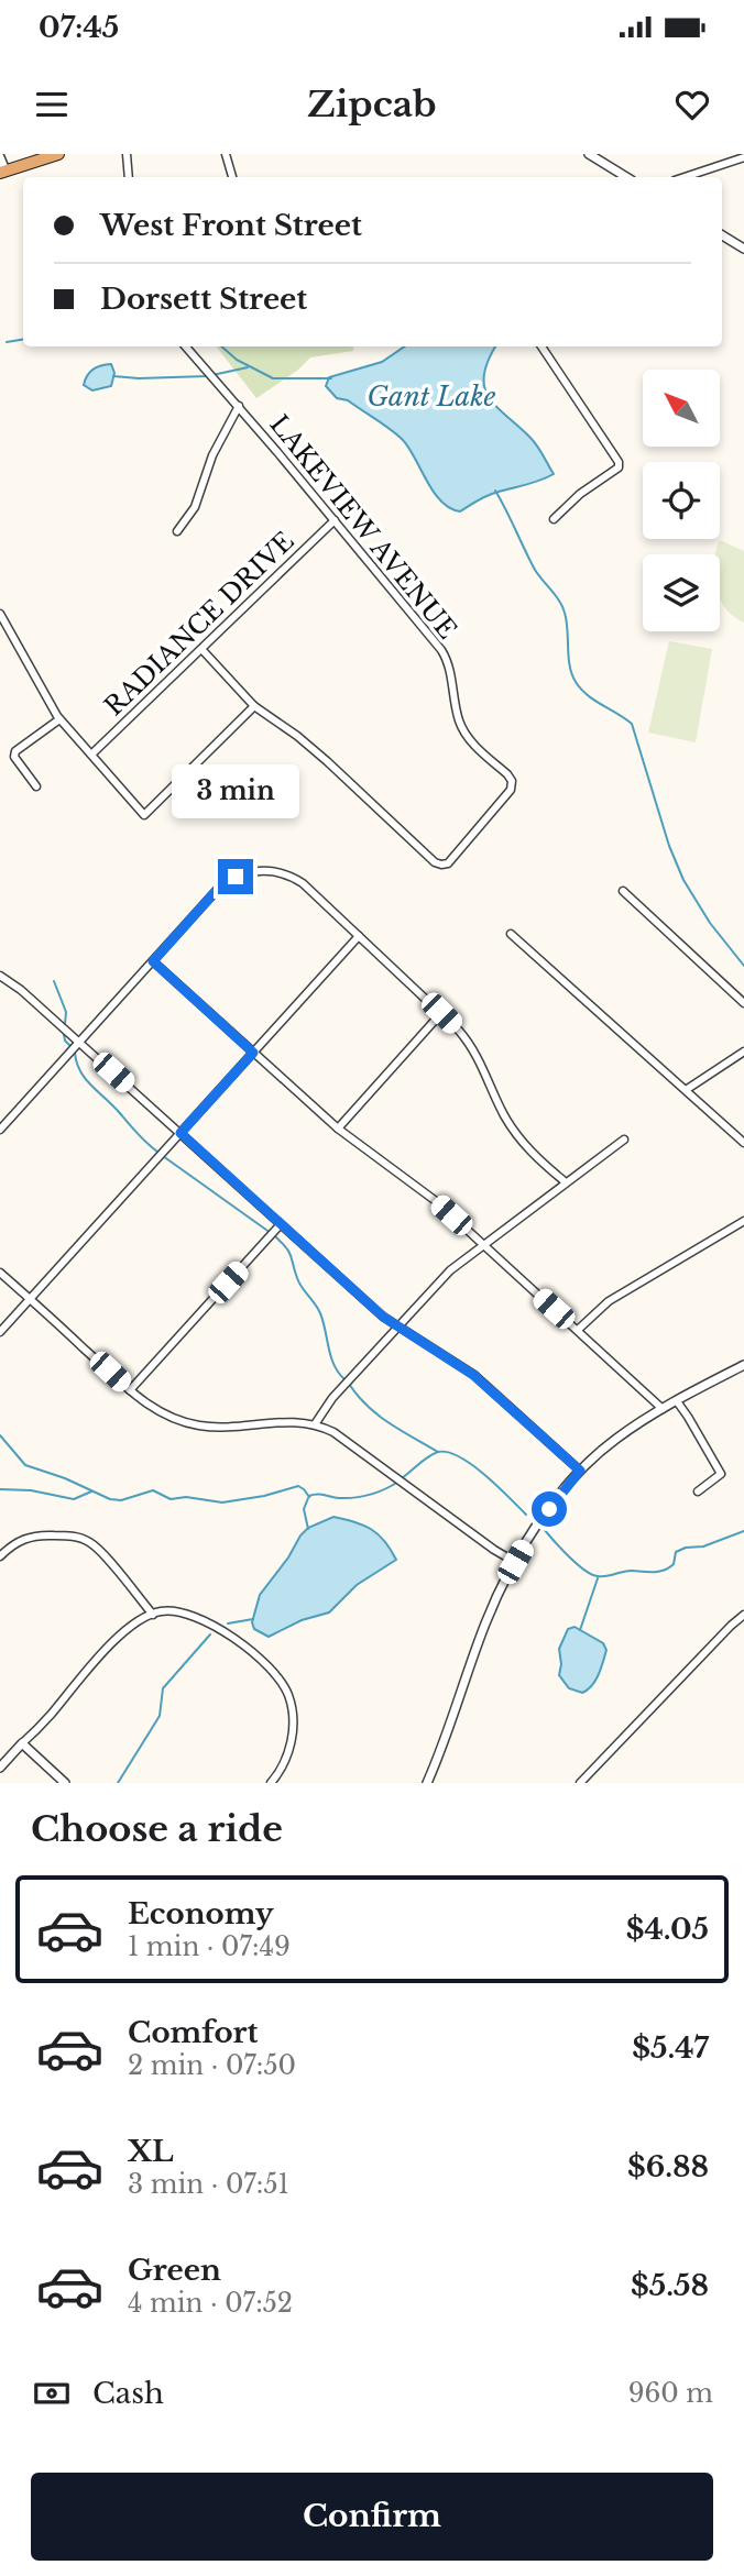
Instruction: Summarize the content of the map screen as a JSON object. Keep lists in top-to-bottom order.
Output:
{
  "streets": {
    "street": ["LAKEVIEW AVENUE", "RADIANCE DRIVE"]
  },
  "crossings": [
    ["LAKEVIEW AVENUE", "RADIANCE DRIVE"]
  ],
  "water": ["Gant Lake"],
  "north": "top left",
  "page": {
    "status": "07:45",
    "header": "Zipcab",
    "banner": ["West Front Street", "Dorsett Street"],
    "bubble": "3 min",
    "heading": "Choose a ride",
    "list": [
      {
        "name": "Economy",
        "note": "1 min · 07:49",
        "value": "$4.05"
      },
      {
        "name": "Comfort",
        "note": "2 min · 07:50",
        "value": "$5.47"
      },
      {
        "name": "XL",
        "note": "3 min · 07:51",
        "value": "$6.88"
      },
      {
        "name": "Green",
        "note": "4 min · 07:52",
        "value": "$5.58"
      }
    ],
    "pay": ["Cash", "960 m"],
    "buttons": "Confirm"
  }
}
